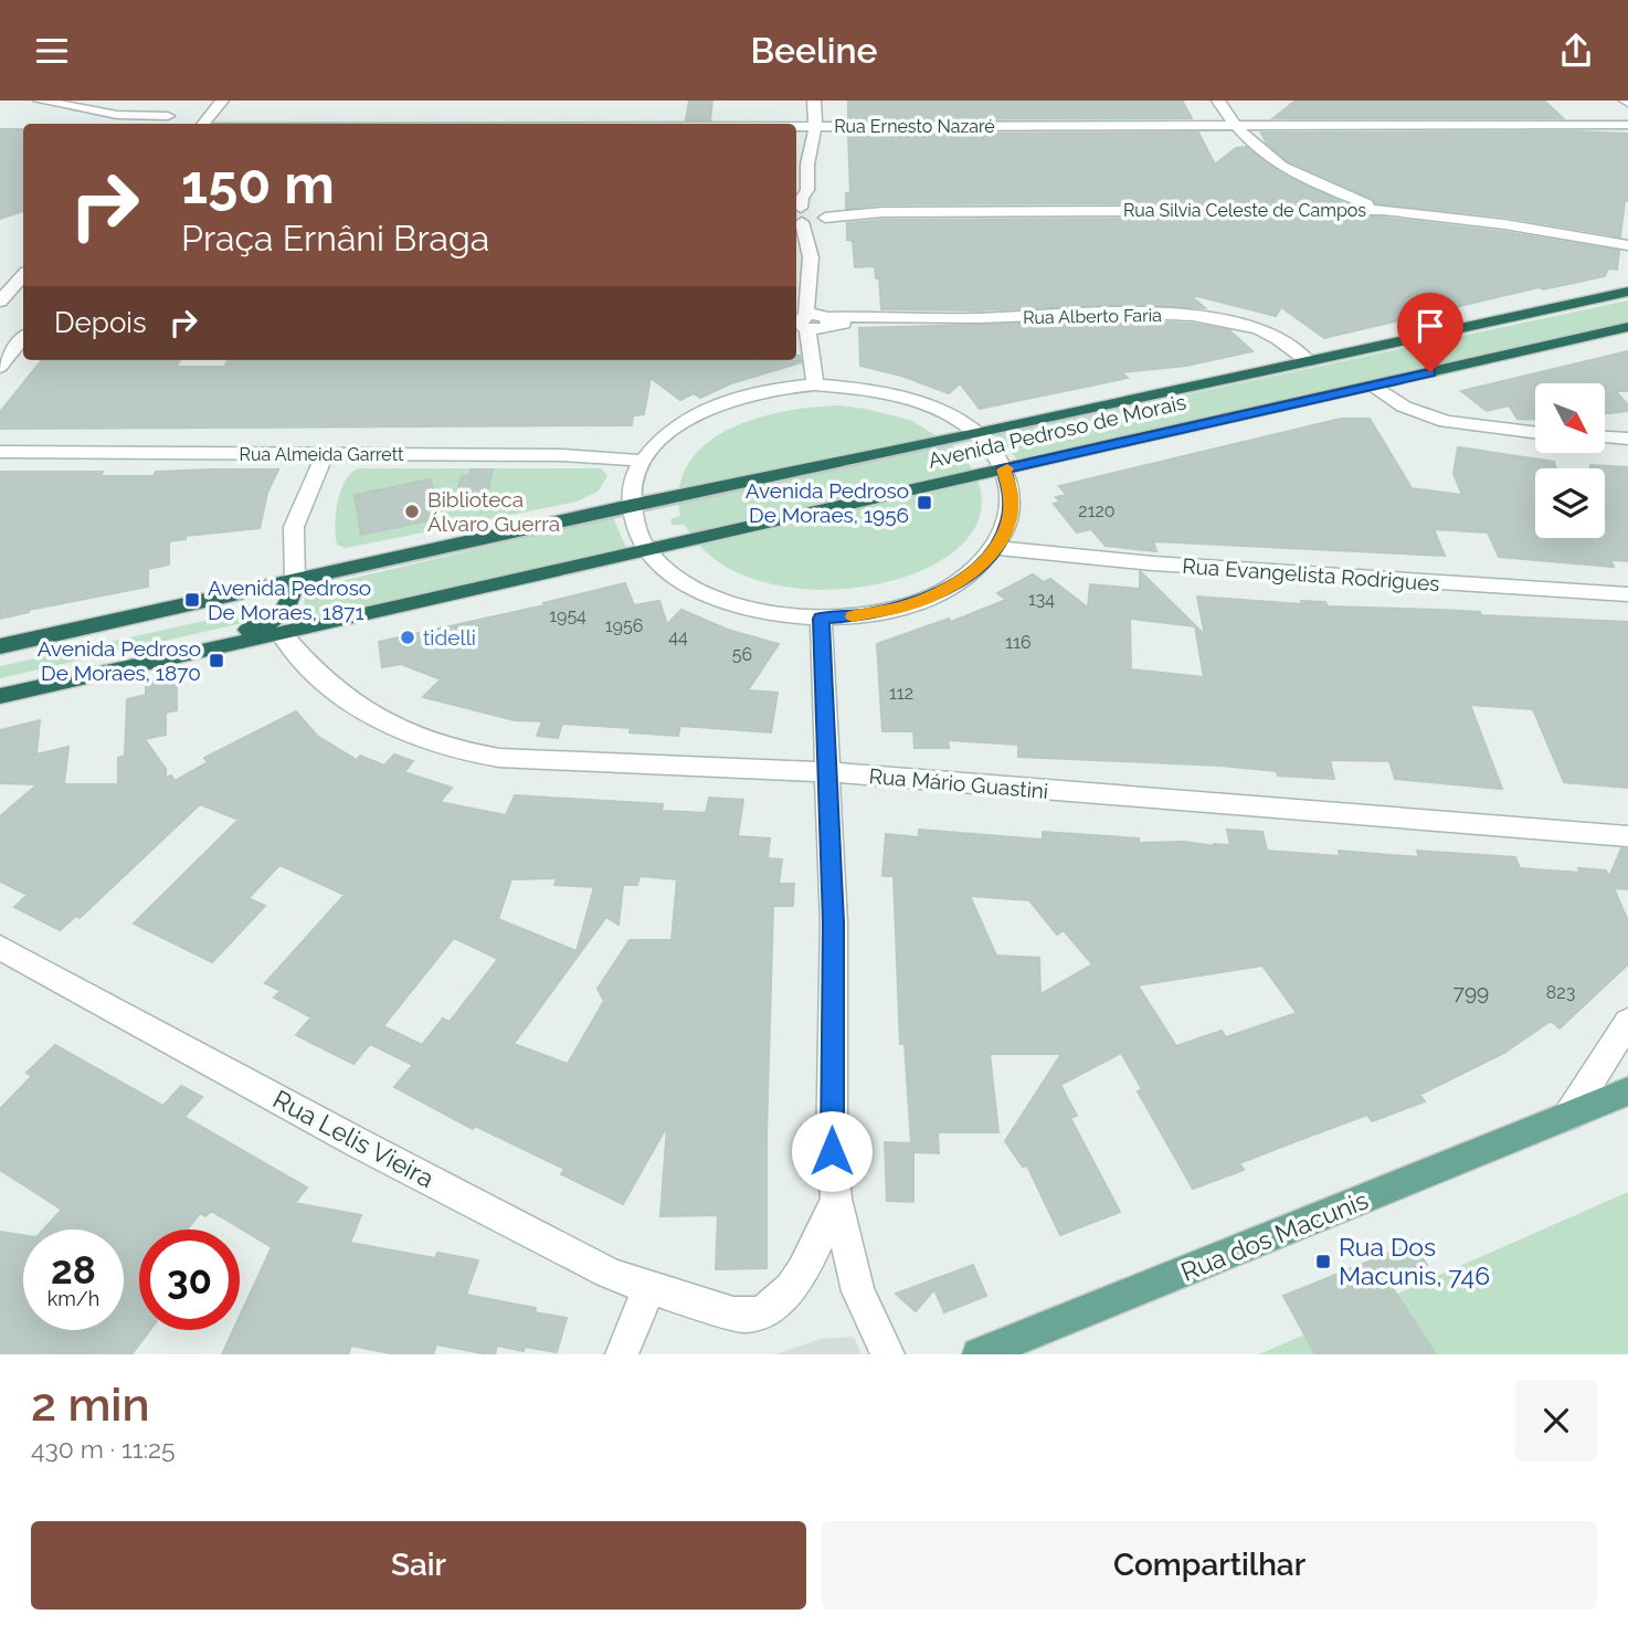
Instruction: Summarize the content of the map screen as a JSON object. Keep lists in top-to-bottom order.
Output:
{
  "streets": {
    "highway": ["Avenida Pedroso de Morais"],
    "main road": ["Rua dos Macunis"],
    "street": [
      "Rua Ernesto Nazaré",
      "Rua Silvia Celeste de Campos",
      "Rua Alberto Faria",
      "Rua Almeida Garrett",
      "Rua Evangelista Rodrigues",
      "Rua Mário Guastini",
      "Rua Lelis Vieira"
    ]
  },
  "crossings": [
    ["Rua Alberto Faria", "Avenida Pedroso de Morais"],
    ["Avenida Pedroso de Morais", "Rua Mário Guastini"]
  ],
  "places": {
    "transit": [
      "Avenida Pedroso De Moraes, 1956",
      "Avenida Pedroso De Moraes, 1871",
      "Avenida Pedroso De Moraes, 1870",
      "Rua Dos Macunis, 746"
    ],
    "other": ["Biblioteca Álvaro Guerra", "tidelli"]
  },
  "house_numbers": [
    "2120",
    "134",
    "1954",
    "1956",
    "44",
    "116",
    "56",
    "112",
    "799",
    "823"
  ],
  "north": "bottom right",
  "page": {
    "header": "Beeline",
    "turn": ["150 m", "Praça Ernâni Braga"],
    "then": "Depois",
    "speed": "28 km/h",
    "limit": "30",
    "heading": ["2 min", "430 m · 11:25"],
    "buttons": ["Sair", "Compartilhar"]
  }
}
